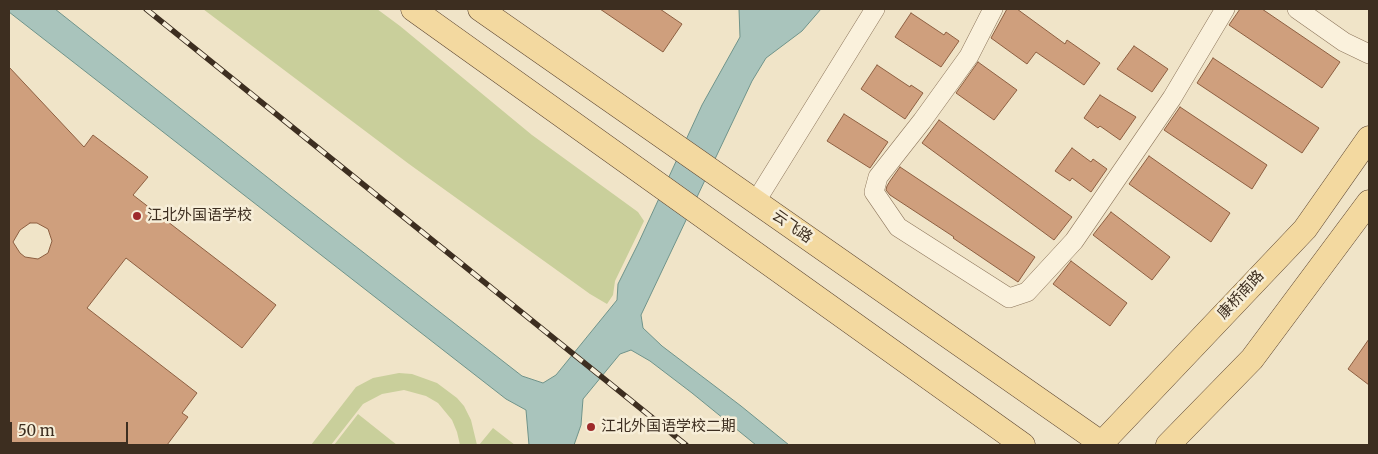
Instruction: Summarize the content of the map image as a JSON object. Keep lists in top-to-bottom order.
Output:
{
  "streets": {
    "main road": ["云飞路", "康桥南路"]
  },
  "crossings": [
    ["云飞路", "康桥南路"]
  ],
  "places": ["江北外国语学校", "江北外国语学校二期"],
  "scale_bar": "50 m"
}
